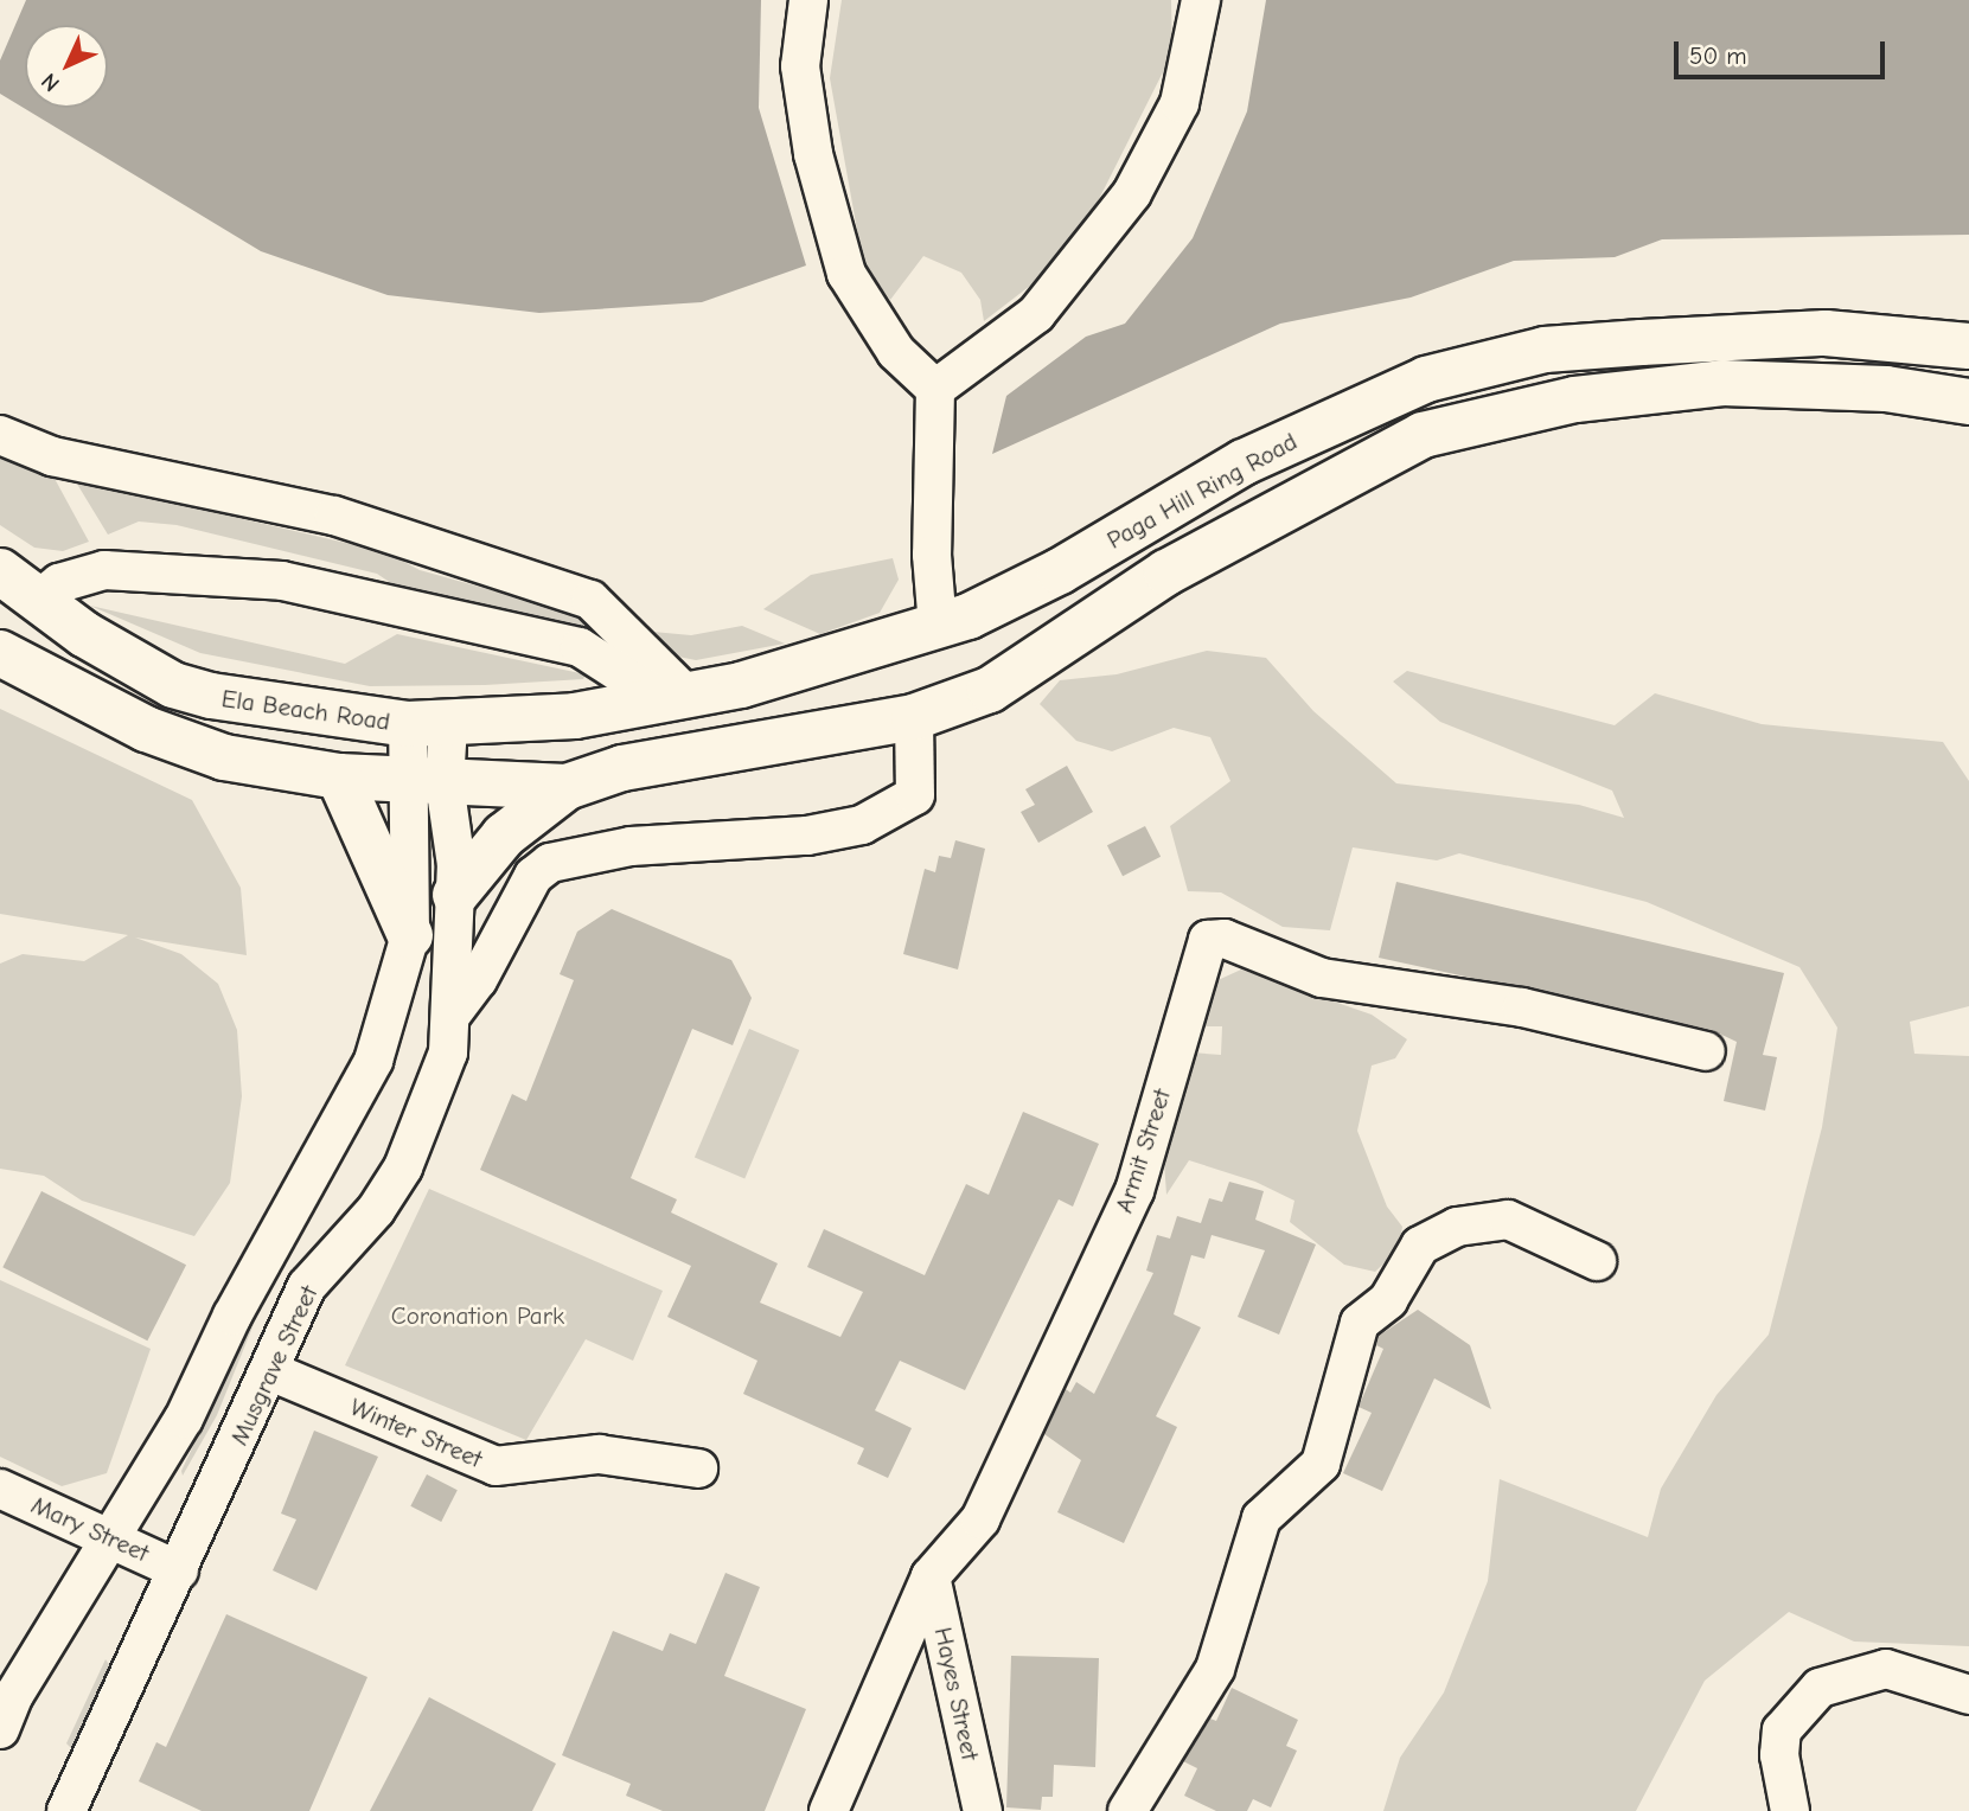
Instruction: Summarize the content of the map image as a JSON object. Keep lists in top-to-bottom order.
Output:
{
  "streets": {
    "highway": ["Paga Hill Ring Road", "Ela Beach Road"],
    "street": [
      "Armit Street",
      "Musgrave Street",
      "Winter Street",
      "Mary Street",
      "Hayes Street"
    ]
  },
  "crossings": [
    ["Paga Hill Ring Road", "Ela Beach Road"],
    ["Paga Hill Ring Road", "Musgrave Street"],
    ["Ela Beach Road", "Musgrave Street"],
    ["Armit Street", "Hayes Street"],
    ["Musgrave Street", "Mary Street"]
  ],
  "parks": ["Coronation Park"],
  "scale_bar": "50 m",
  "north": "bottom left"
}
